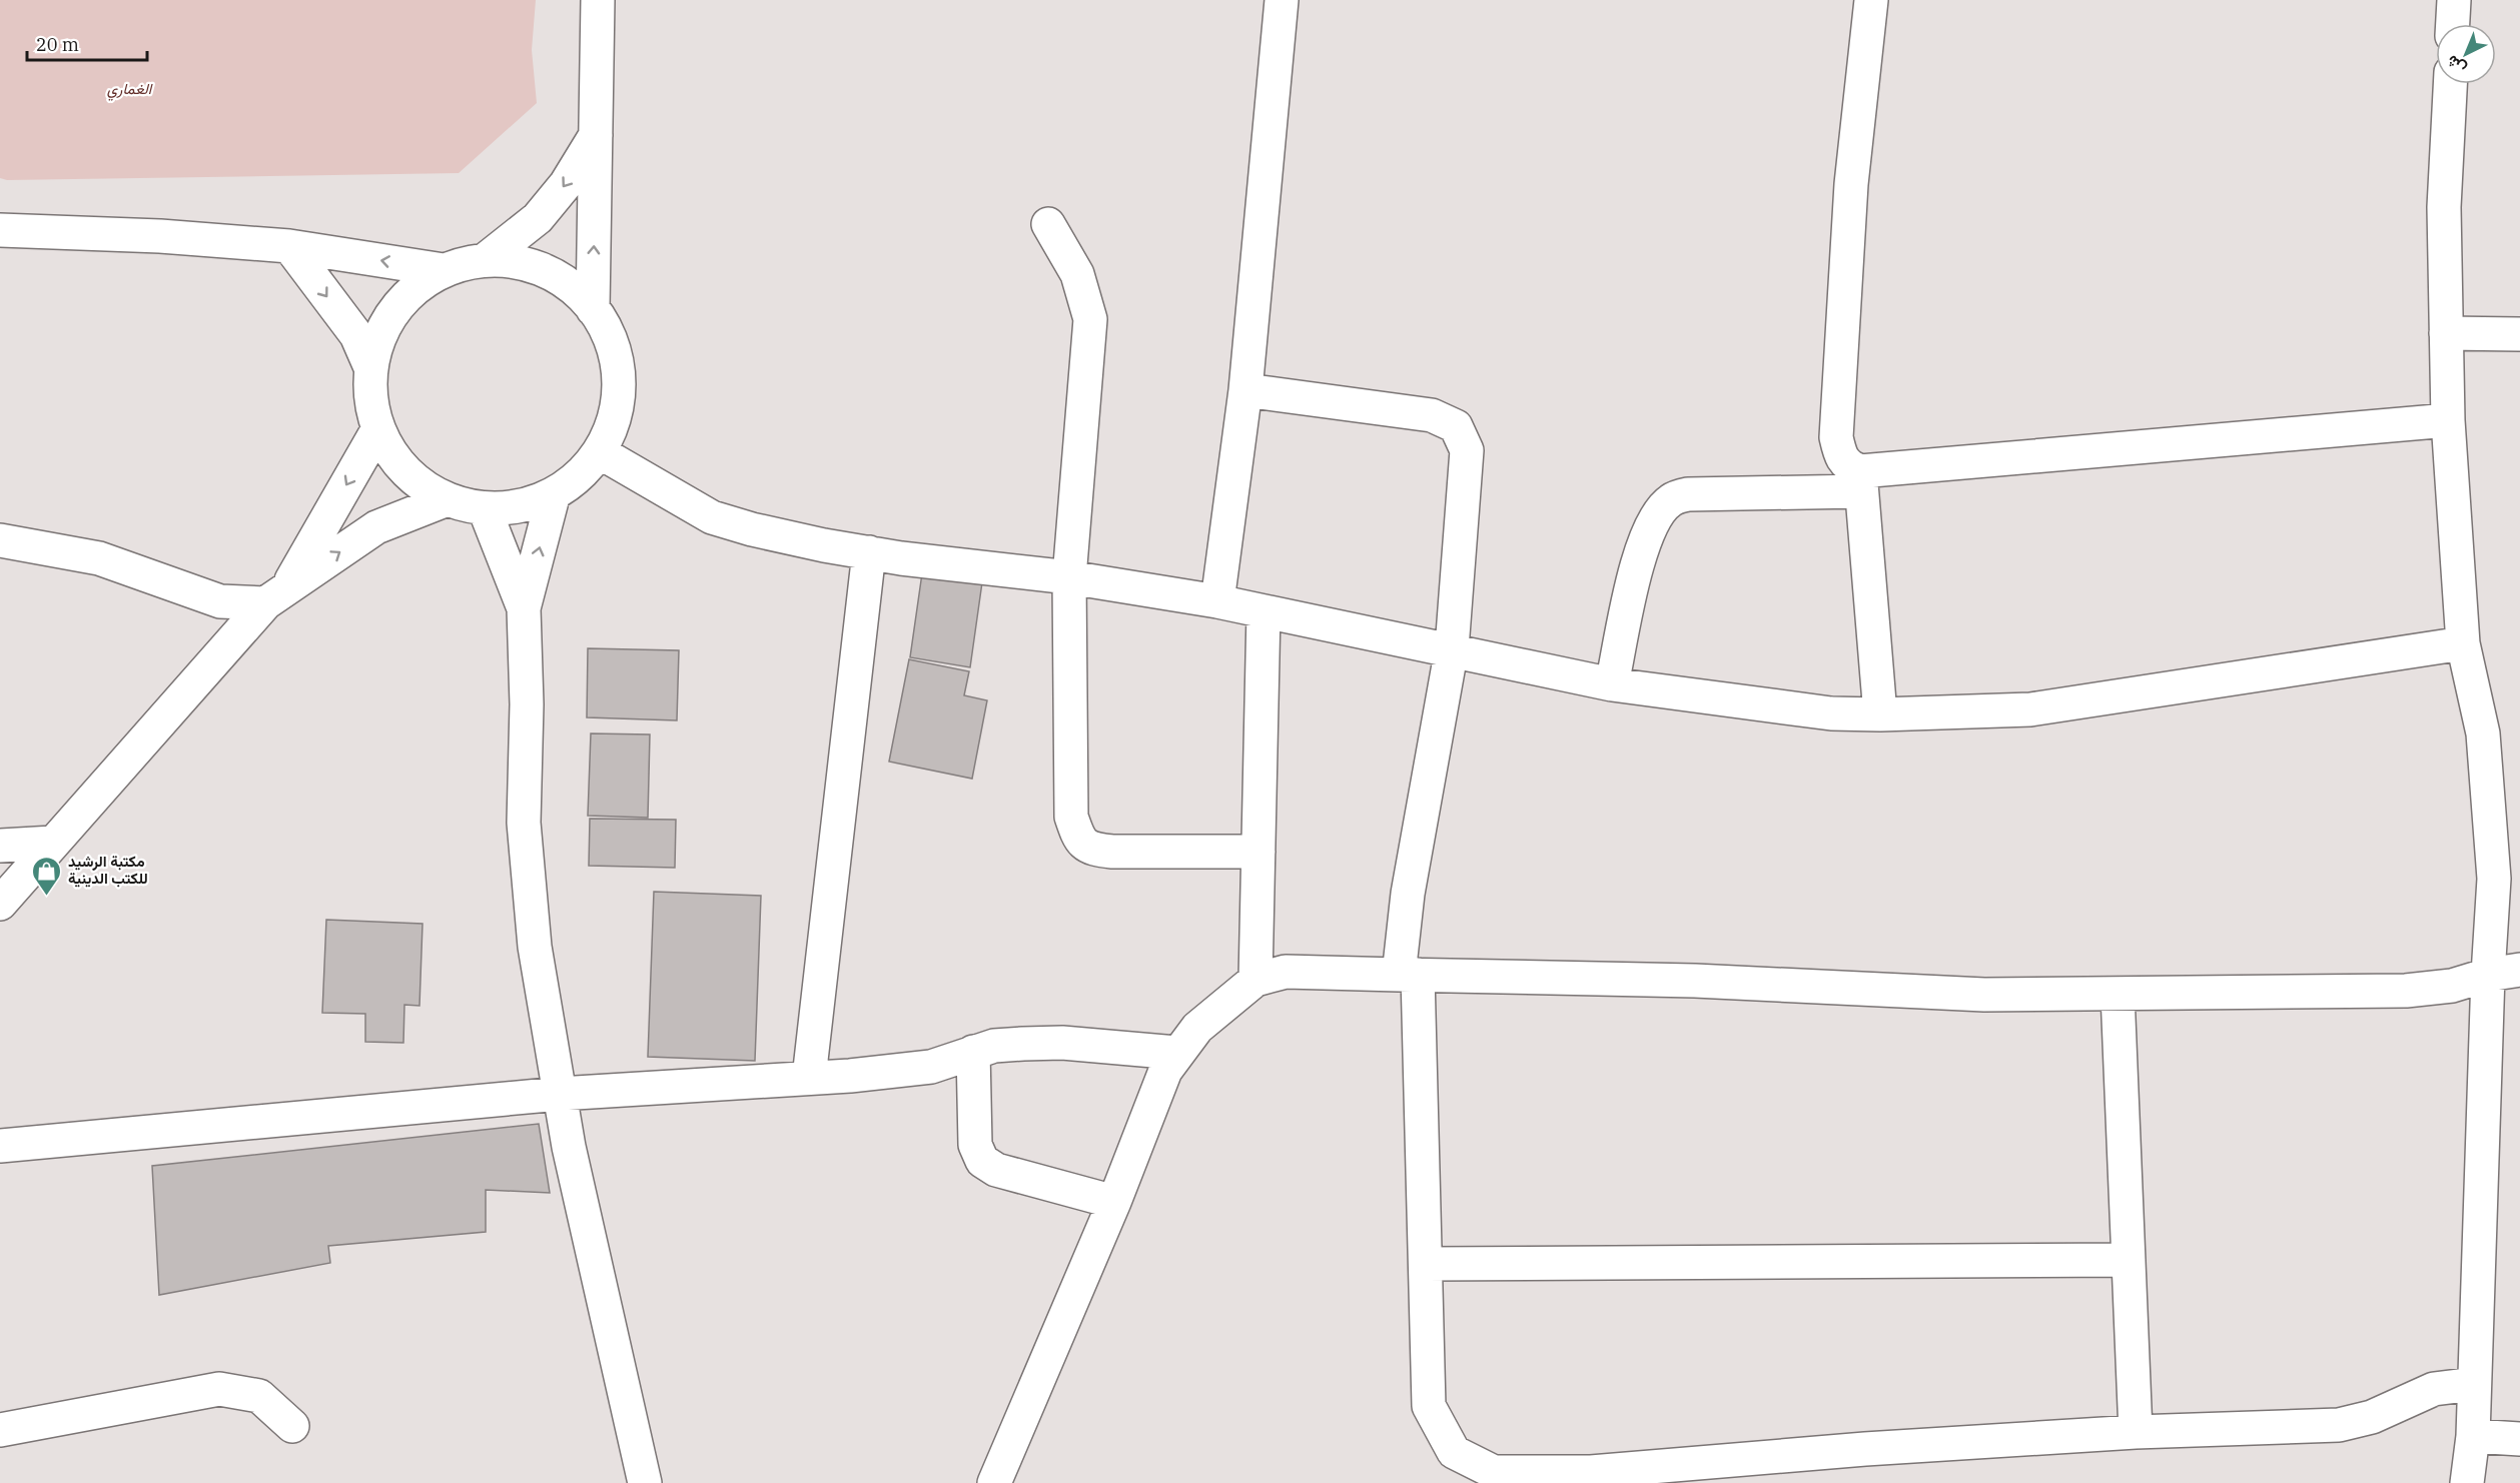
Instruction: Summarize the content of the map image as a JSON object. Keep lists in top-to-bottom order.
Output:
{
  "parks": ["الغماري"],
  "places": {
    "shop": ["مكتبة الرشيد للكتب الدينية"]
  },
  "scale_bar": "20 m",
  "north": "bottom left"
}
